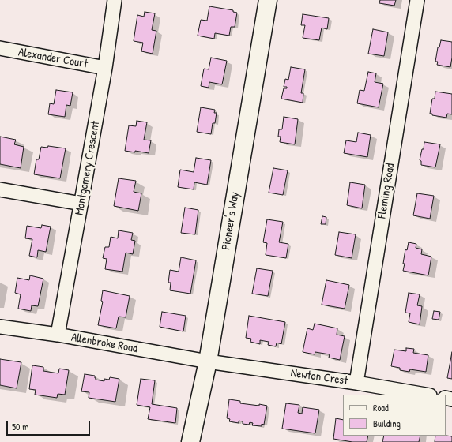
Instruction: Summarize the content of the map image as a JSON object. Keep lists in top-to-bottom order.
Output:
{
  "streets": {
    "main road": ["Pioneer's Way"],
    "street": [
      "Alexander Court",
      "Montgomery Crescent",
      "Fleming Road",
      "Allenbroke Road",
      "Newton Crest"
    ]
  },
  "crossings": [
    ["Alexander Court", "Montgomery Crescent"],
    ["Montgomery Crescent", "Allenbroke Road"],
    ["Fleming Road", "Newton Crest"],
    ["Pioneer's Way", "Allenbroke Road"],
    ["Pioneer's Way", "Newton Crest"],
    ["Allenbroke Road", "Newton Crest"]
  ],
  "legend": ["Road", "Building"],
  "scale_bar": "50 m"
}
